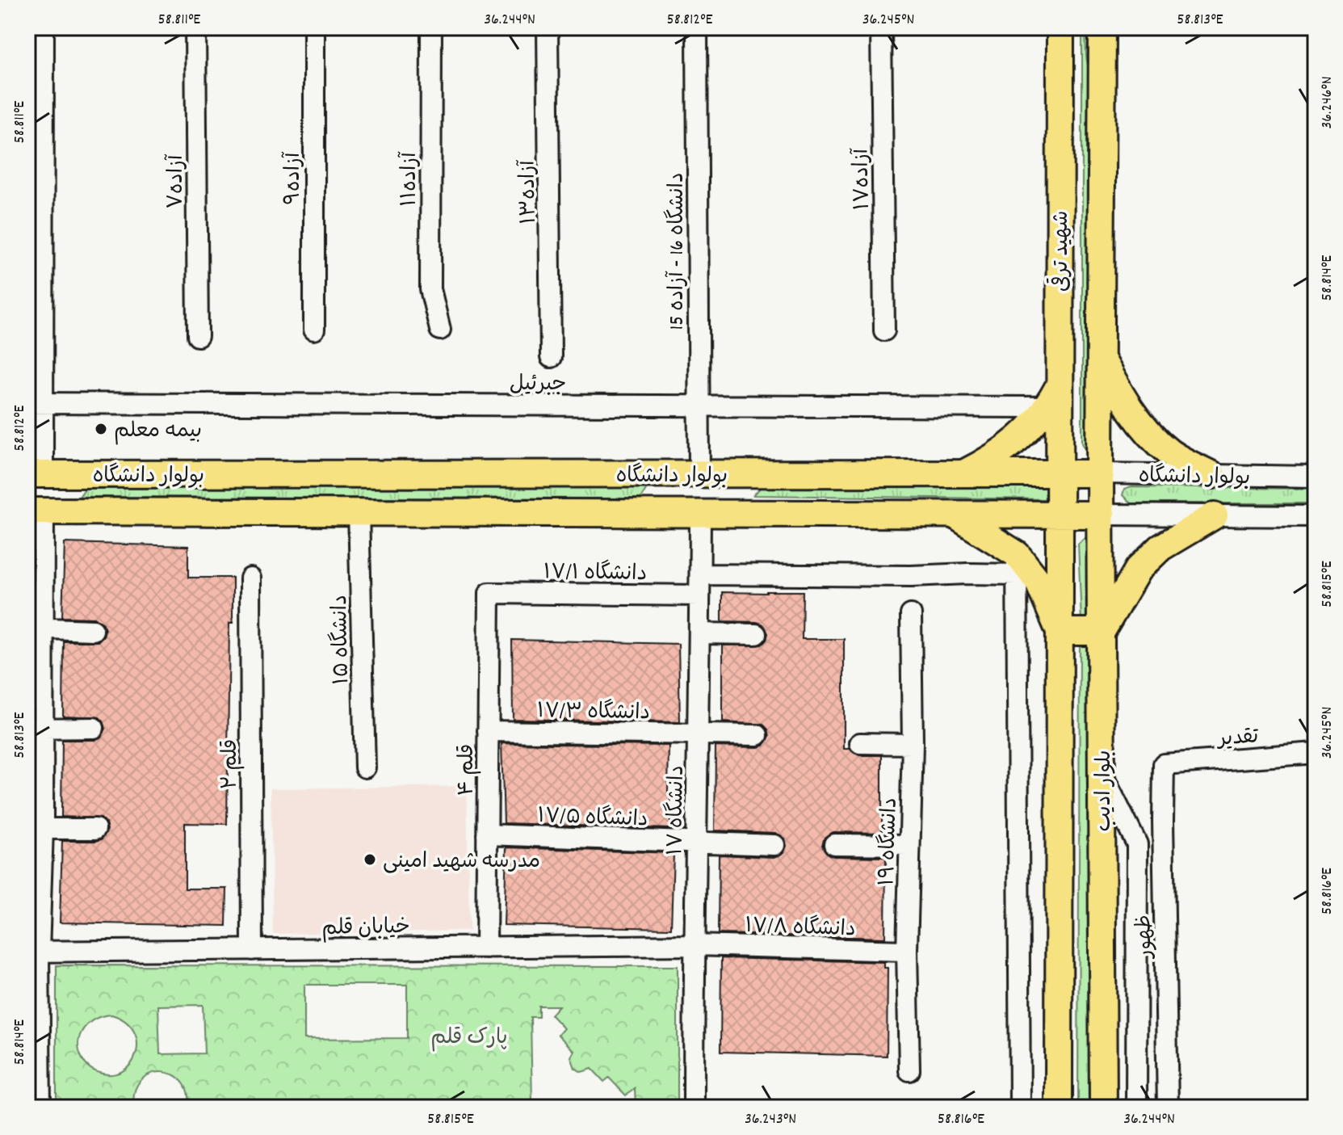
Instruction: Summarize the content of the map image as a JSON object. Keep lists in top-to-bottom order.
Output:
{
  "streets": {
    "main road": ["شهید ترقی", "بولوار دانشگاه", "بلوار ادیب"],
    "street": [
      "آزاده۹",
      "آزاده۱۱",
      "آزاده۱۷",
      "آزاده۷",
      "آزاده۱۳",
      "دانشگاه 16 - آزاده 15",
      "جبرئیل",
      "دانشگاه ۱۷/۱",
      "دانشگاه ۱۵",
      "دانشگاه ۱۷/۳",
      "تقدیر",
      "قلم ۲",
      "قلم ۴",
      "دانشگاه ۱۷",
      "دانشگاه ۱۷/۵",
      "دانشگاه ۱۹",
      "خیابان قلم",
      "دانشگاه ۱۷/۸",
      "ظهور"
    ]
  },
  "crossings": [
    ["دانشگاه 16 - آزاده 15", "جبرئیل"],
    ["دانشگاه 16 - آزاده 15", "بولوار دانشگاه"],
    ["شهید ترقی", "جبرئیل"],
    ["شهید ترقی", "بولوار دانشگاه"],
    ["شهید ترقی", "بلوار ادیب"],
    ["بولوار دانشگاه", "دانشگاه ۱۵"],
    ["بولوار دانشگاه", "بلوار ادیب"],
    ["بولوار دانشگاه", "دانشگاه ۱۷"],
    ["دانشگاه ۱۷/۱", "قلم ۴"],
    ["دانشگاه ۱۷/۱", "دانشگاه ۱۷"],
    ["دانشگاه ۱۷/۳", "قلم ۴"],
    ["دانشگاه ۱۷/۳", "دانشگاه ۱۷"],
    ["تقدیر", "ظهور"],
    ["قلم ۲", "خیابان قلم"],
    ["قلم ۴", "دانشگاه ۱۷/۵"],
    ["قلم ۴", "خیابان قلم"],
    ["دانشگاه ۱۷", "دانشگاه ۱۷/۵"],
    ["دانشگاه ۱۷", "خیابان قلم"],
    ["دانشگاه ۱۷", "دانشگاه ۱۷/۸"],
    ["دانشگاه ۱۹", "دانشگاه ۱۷/۸"],
    ["خیابان قلم", "دانشگاه ۱۷/۸"]
  ],
  "parks": ["پارک قلم"],
  "places": ["بیمه معلم", "مدرسه شهید امینی"],
  "coordinates": [
    "58.811°E",
    "36.244°N",
    "58.812°E",
    "36.245°N",
    "58.813°E",
    "36.246°N",
    "58.814°E",
    "58.815°E",
    "58.816°E",
    "36.243°N"
  ]
}
